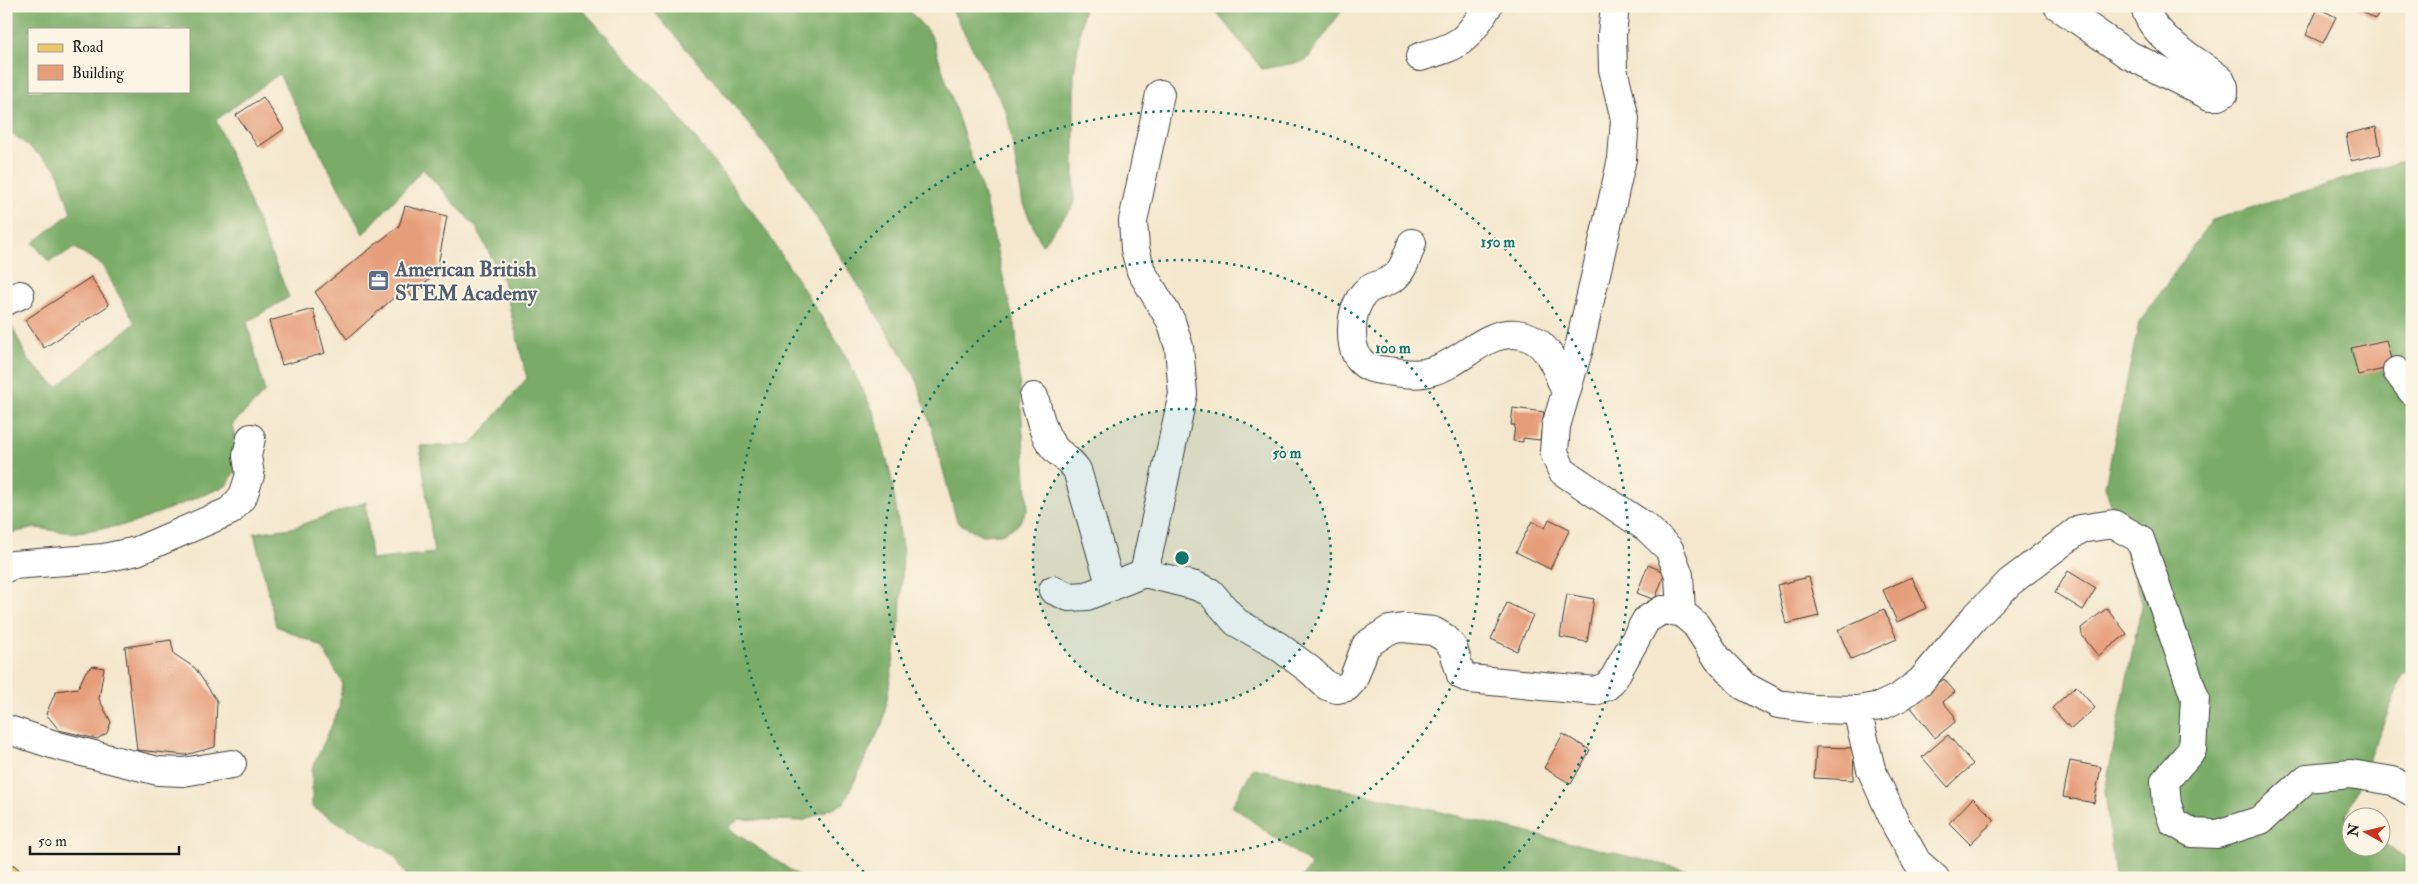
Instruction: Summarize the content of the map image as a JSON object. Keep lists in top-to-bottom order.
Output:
{
  "places": {
    "office": ["American British STEM Academy"]
  },
  "legend": ["Road", "Building"],
  "scale_bar": "50 m",
  "north": "left",
  "rings": ["150 m", "100 m", "50 m"]
}
